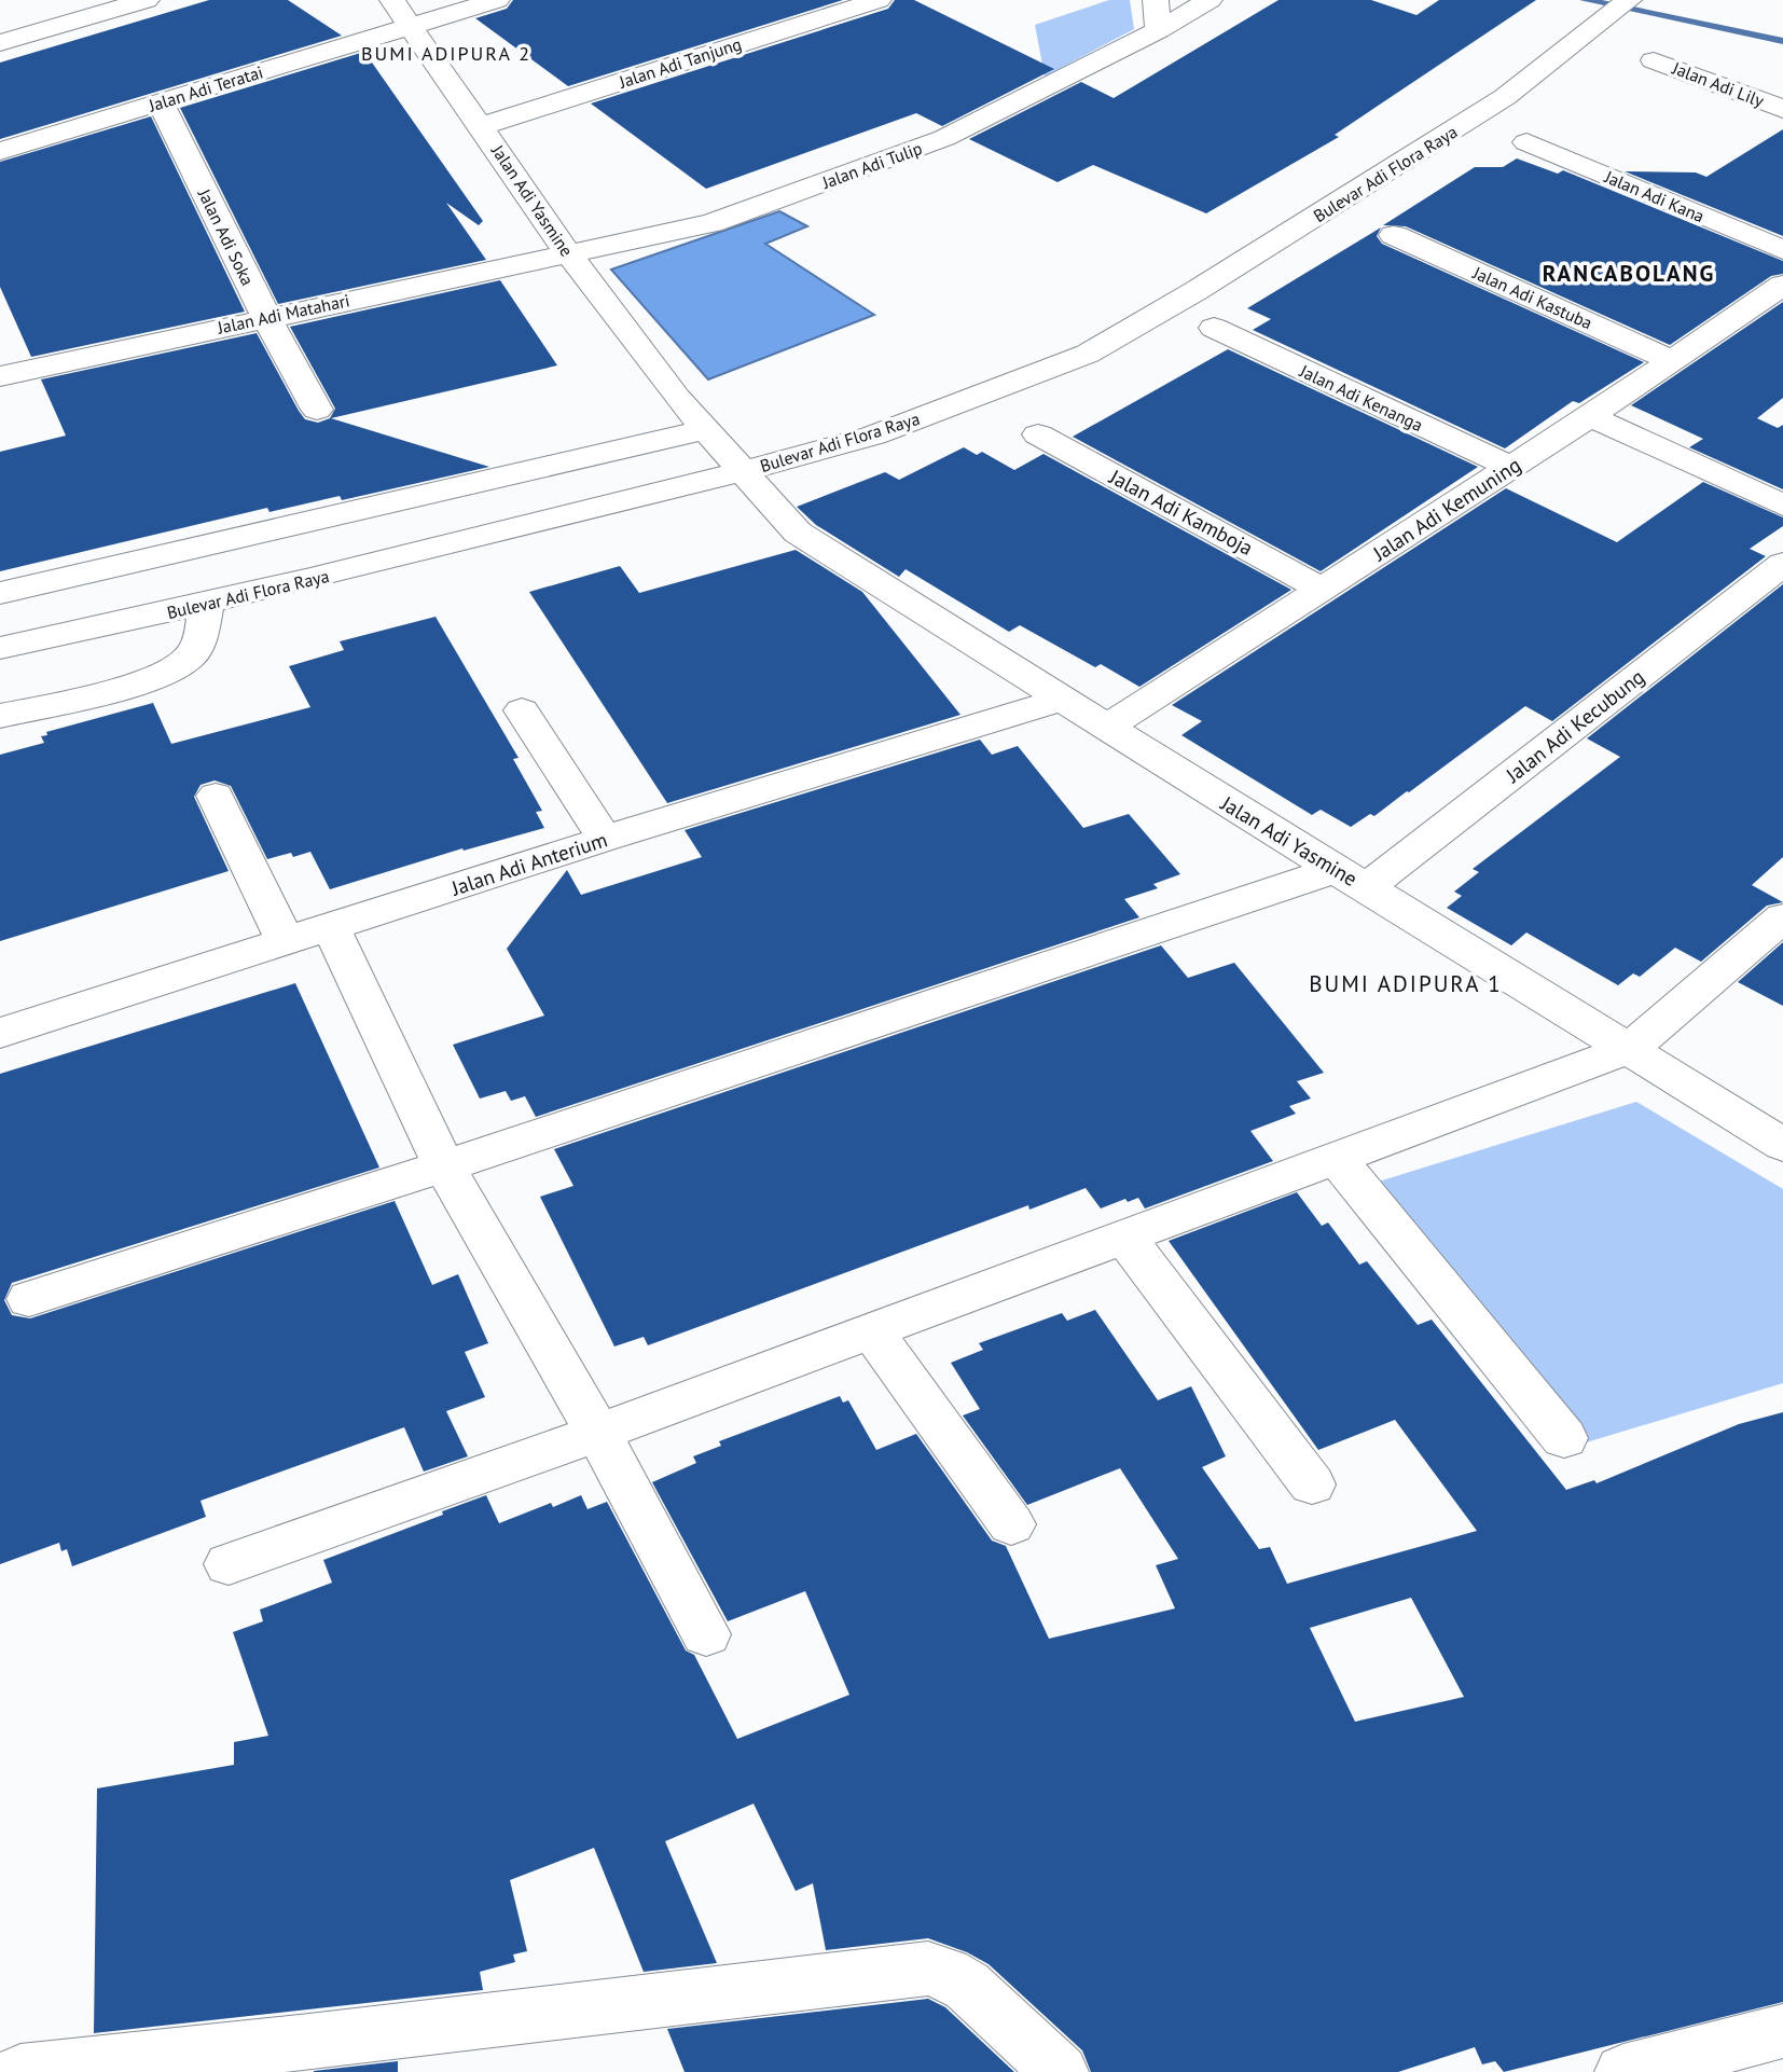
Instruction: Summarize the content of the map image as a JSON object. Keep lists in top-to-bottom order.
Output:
{
  "streets": {
    "street": [
      "Jalan Adi Tanjung",
      "Jalan Adi Lily",
      "Jalan Adi Teratai",
      "Jalan Adi Tulip",
      "Bulevar Adi Flora Raya",
      "Jalan Adi Kana",
      "Jalan Adi Yasmine",
      "Jalan Adi Soka",
      "Jalan Adi Kastuba",
      "Jalan Adi Matahari",
      "Jalan Adi Kenanga",
      "Jalan Adi Kemuning",
      "Jalan Adi Kamboja",
      "Jalan Adi Kecubung",
      "Jalan Adi Anterium"
    ]
  },
  "crossings": [
    ["Jalan Adi Tanjung", "Jalan Adi Yasmine"],
    ["Jalan Adi Teratai", "Jalan Adi Yasmine"],
    ["Jalan Adi Teratai", "Jalan Adi Soka"],
    ["Jalan Adi Tulip", "Jalan Adi Yasmine"],
    ["Jalan Adi Tulip", "Jalan Adi Matahari"],
    ["Bulevar Adi Flora Raya", "Jalan Adi Yasmine"],
    ["Jalan Adi Yasmine", "Jalan Adi Matahari"],
    ["Jalan Adi Yasmine", "Jalan Adi Kemuning"],
    ["Jalan Adi Yasmine", "Jalan Adi Kecubung"],
    ["Jalan Adi Yasmine", "Jalan Adi Anterium"],
    ["Jalan Adi Soka", "Jalan Adi Matahari"],
    ["Jalan Adi Kastuba", "Jalan Adi Kemuning"],
    ["Jalan Adi Kenanga", "Jalan Adi Kemuning"],
    ["Jalan Adi Kemuning", "Jalan Adi Kamboja"]
  ],
  "districts": ["BUMI ADIPURA 2", "RANCABOLANG", "BUMI ADIPURA 1"]
}
